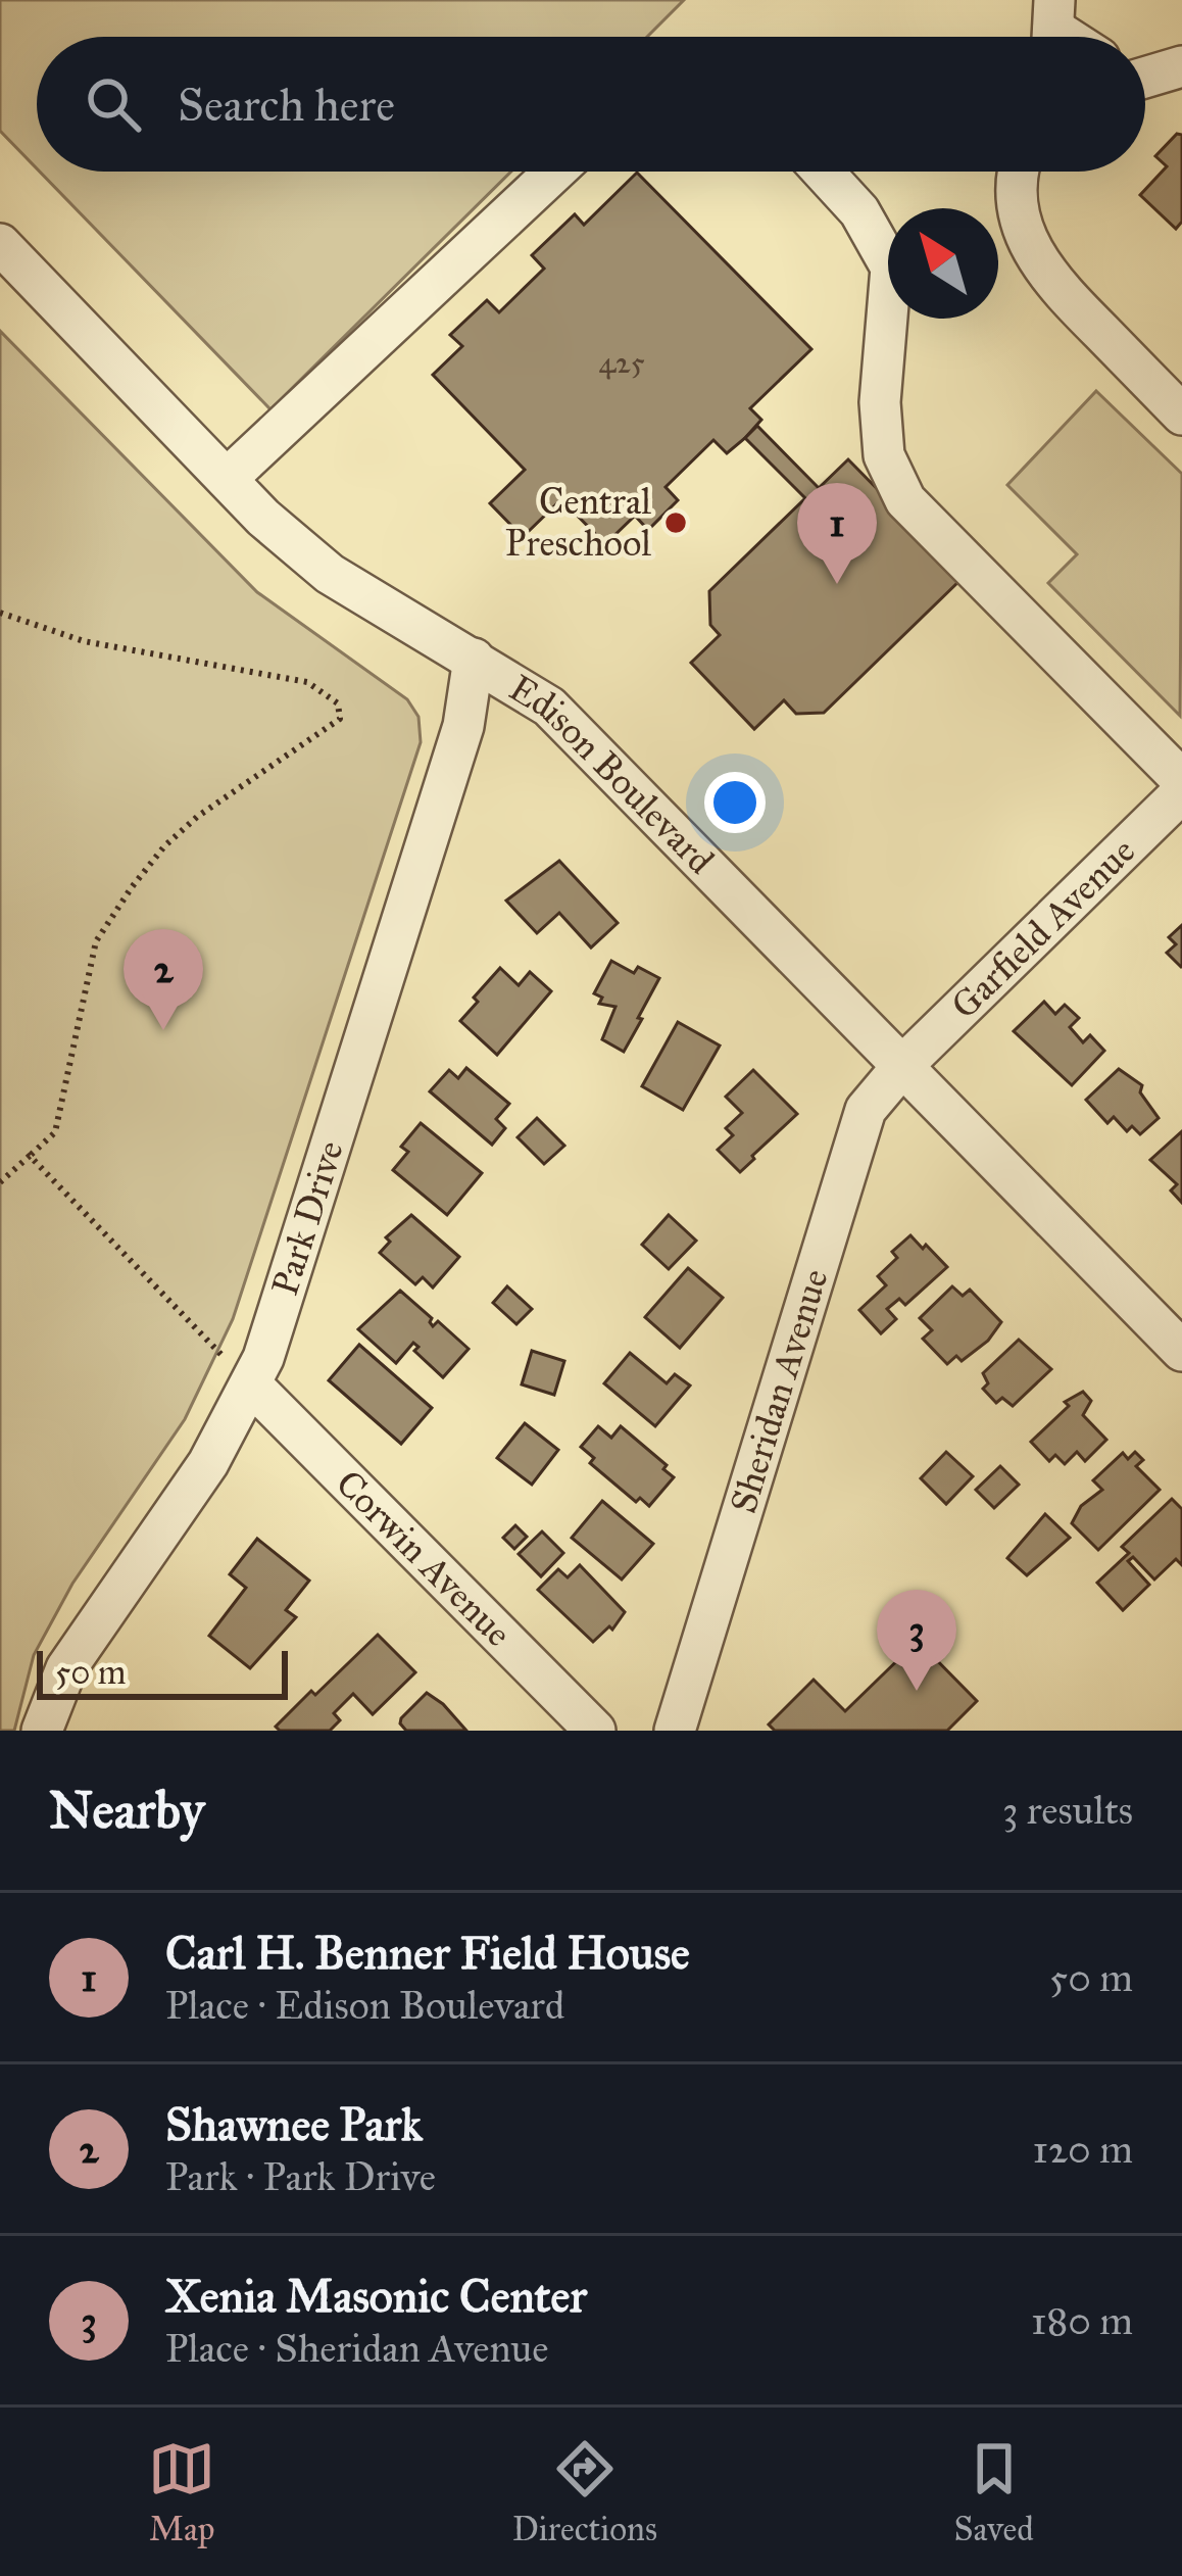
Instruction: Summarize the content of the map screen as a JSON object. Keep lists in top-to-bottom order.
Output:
{
  "streets": {
    "street": [
      "Edison Boulevard",
      "Garfield Avenue",
      "Park Drive",
      "Sheridan Avenue",
      "Corwin Avenue"
    ]
  },
  "crossings": [
    ["Edison Boulevard", "Garfield Avenue"],
    ["Edison Boulevard", "Park Drive"],
    ["Edison Boulevard", "Sheridan Avenue"],
    ["Garfield Avenue", "Sheridan Avenue"],
    ["Park Drive", "Corwin Avenue"]
  ],
  "places": ["Central Preschool"],
  "house_numbers": ["425"],
  "scale_bar": "50 m",
  "north": "top left",
  "page": {
    "search": "Search here",
    "pins": ["1", "2", "3"],
    "scale": "50 m",
    "heading": ["Nearby", "3 results"],
    "list": [
      {
        "mark": "1",
        "name": "Carl H. Benner Field House",
        "note": "Place · Edison Boulevard",
        "value": "50 m"
      },
      {
        "mark": "2",
        "name": "Shawnee Park",
        "note": "Park · Park Drive",
        "value": "120 m"
      },
      {
        "mark": "3",
        "name": "Xenia Masonic Center",
        "note": "Place · Sheridan Avenue",
        "value": "180 m"
      }
    ],
    "nav": ["Map", "Directions", "Saved"]
  }
}
